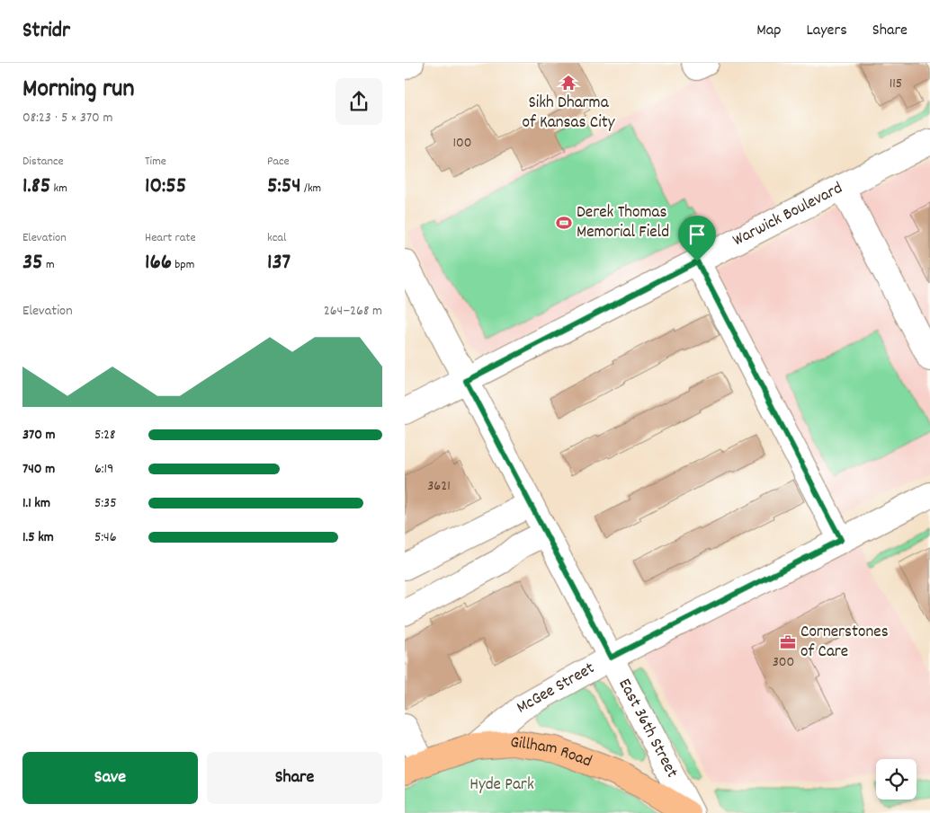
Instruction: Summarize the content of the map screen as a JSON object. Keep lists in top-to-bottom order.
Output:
{
  "streets": {
    "main road": ["Gillham Road"],
    "street": ["Warwick Boulevard", "McGee Street", "East 36th Street"]
  },
  "crossings": [
    ["Warwick Boulevard", "East 36th Street"],
    ["McGee Street", "East 36th Street"],
    ["McGee Street", "Gillham Road"],
    ["East 36th Street", "Gillham Road"]
  ],
  "parks": ["Hyde Park"],
  "places": {
    "temple": ["Sikh Dharma of Kansas City"],
    "sports": ["Derek Thomas Memorial Field"],
    "office": ["Cornerstones of Care"]
  },
  "house_numbers": [
    "115",
    "100",
    "3621",
    "300"
  ],
  "page": {
    "header": "Stridr",
    "nav": ["Map", "Layers", "Share"],
    "heading": ["Morning run", "08:23 · 5 × 370 m"],
    "stats": [
      ["Distance", "1.85 km"],
      ["Time", "10:55"],
      ["Pace", "5:54 /km"],
      ["Elevation", "35 m"],
      ["Heart rate", "166 bpm"],
      ["kcal", "137"]
    ],
    "chart": ["Elevation", "264–268 m"],
    "list": [
      {
        "name": "370 m",
        "note": "5:28"
      },
      {
        "name": "740 m",
        "note": "6:19"
      },
      {
        "name": "1.1 km",
        "note": "5:35"
      },
      {
        "name": "1.5 km",
        "note": "5:46"
      }
    ],
    "buttons": ["Save", "Share"]
  }
}
